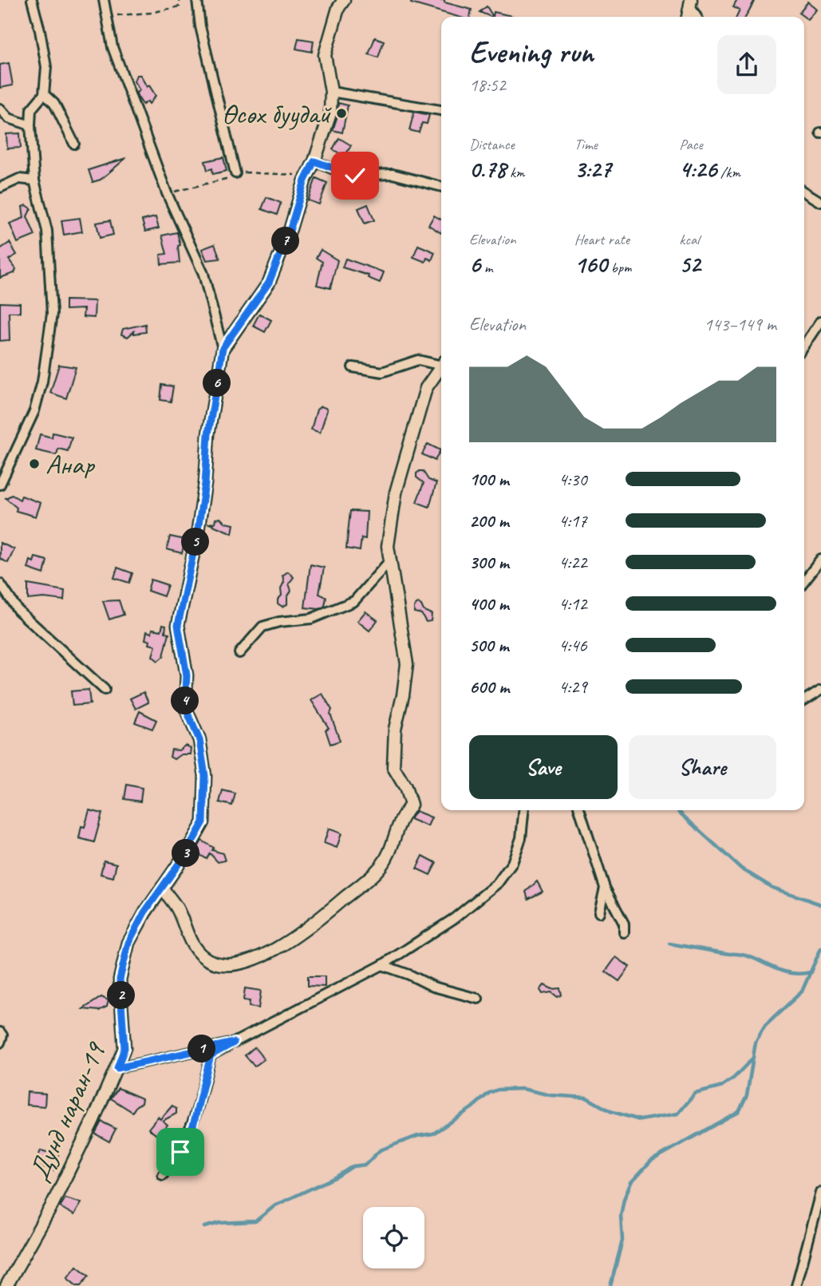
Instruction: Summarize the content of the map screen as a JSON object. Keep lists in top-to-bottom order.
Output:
{
  "streets": {
    "street": ["Дунд наран-19"]
  },
  "places": ["Өсөх буудай", "Анар"],
  "page": {
    "heading": ["Evening run", "18:52"],
    "stats": [
      ["Distance", "0.78 km"],
      ["Time", "3:27"],
      ["Pace", "4:26 /km"],
      ["Elevation", "6 m"],
      ["Heart rate", "160 bpm"],
      ["kcal", "52"]
    ],
    "pins": [
      "7",
      "6",
      "5",
      "4",
      "3",
      "2",
      "1"
    ],
    "chart": ["Elevation", "143–149 m"],
    "list": [
      {
        "name": "100 m",
        "note": "4:30"
      },
      {
        "name": "200 m",
        "note": "4:17"
      },
      {
        "name": "300 m",
        "note": "4:22"
      },
      {
        "name": "400 m",
        "note": "4:12"
      },
      {
        "name": "500 m",
        "note": "4:46"
      },
      {
        "name": "600 m",
        "note": "4:29"
      }
    ],
    "buttons": ["Save", "Share"]
  }
}
